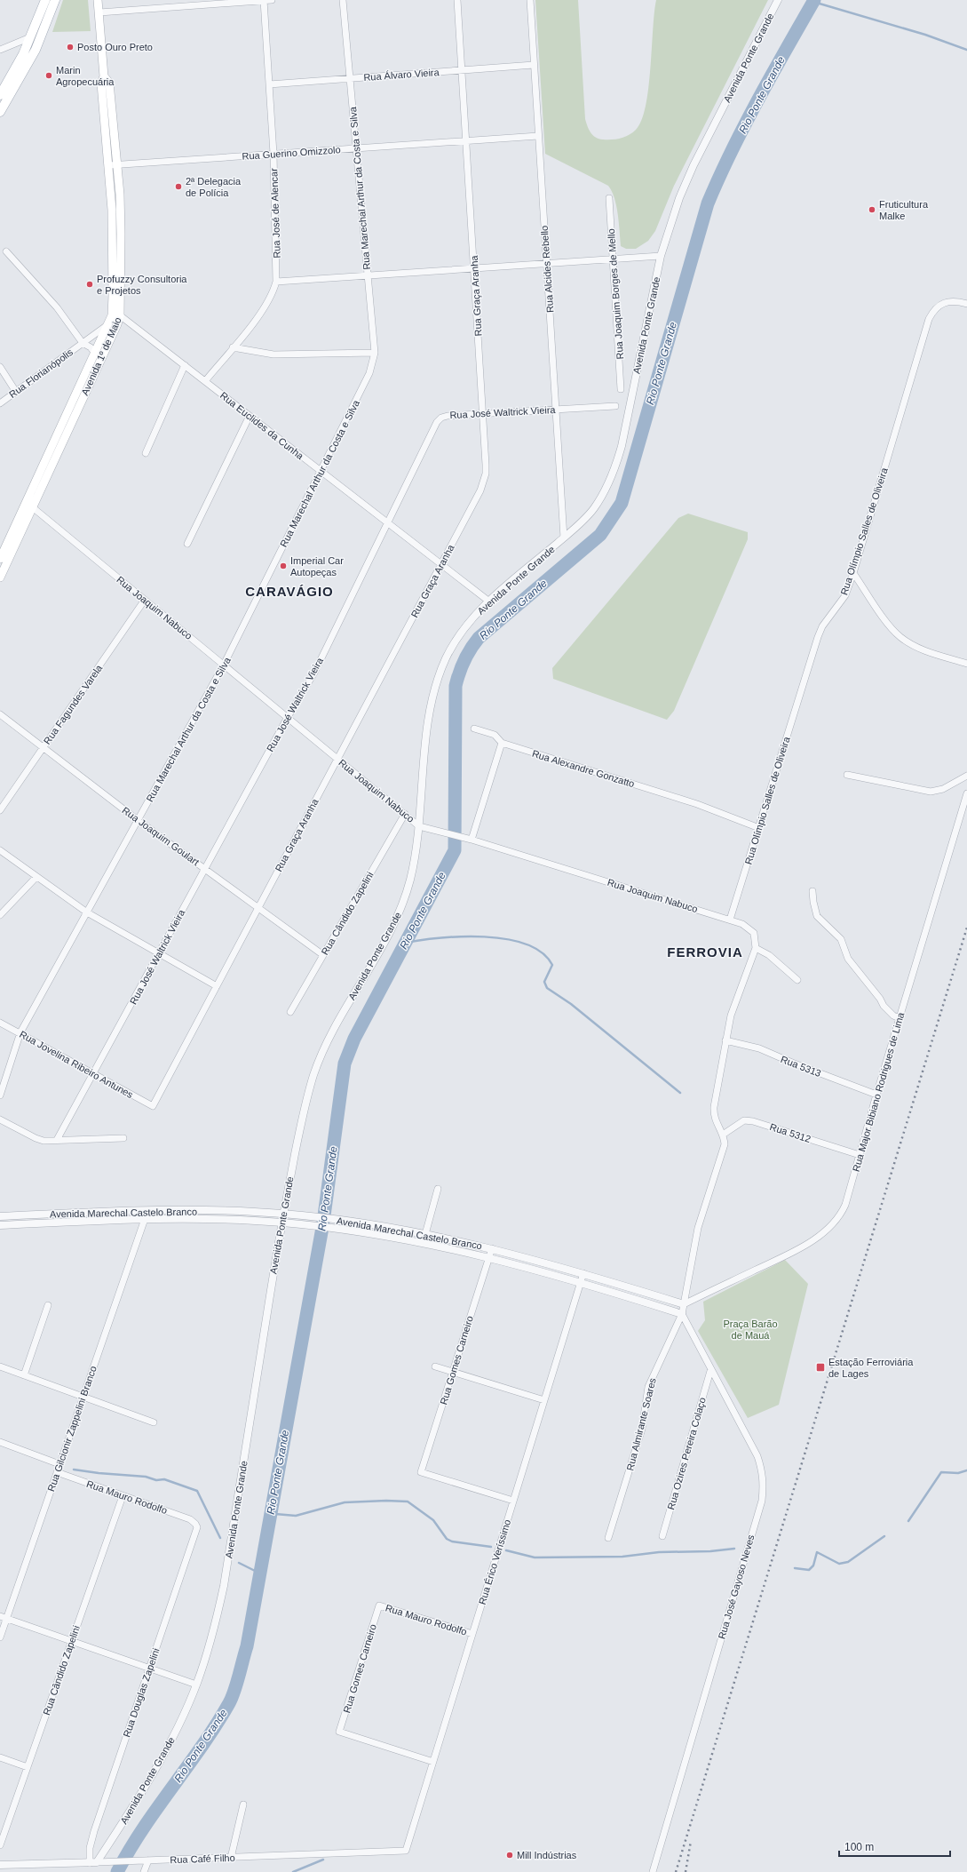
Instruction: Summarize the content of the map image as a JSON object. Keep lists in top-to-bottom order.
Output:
{
  "streets": {
    "main road": ["Avenida 1º de Maio"],
    "street": [
      "Avenida Ponte Grande",
      "Rua Álvaro Vieira",
      "Rua Guerino Omizzolo",
      "Rua Marechal Arthur da Costa e Silva",
      "Rua José de Alencar",
      "Rua Alcides Rebello",
      "Rua Joaquim Borges de Mello",
      "Rua Graça Aranha",
      "Rua Florianópolis",
      "Rua José Waltrick Vieira",
      "Rua Euclides da Cunha",
      "Rua Olímpio Salles de Oliveira",
      "Rua Joaquim Nabuco",
      "Rua Fagundes Varela",
      "Rua Alexandre Gonzatto",
      "Rua Joaquim Goulart",
      "Rua Cândido Zapelini",
      "Rua Jovelina Ribeiro Antunes",
      "Rua 5313",
      "Rua Major Bibiano Rodrigues de Lima",
      "Rua 5312",
      "Avenida Marechal Castelo Branco",
      "Rua Gomes Carneiro",
      "Rua Almirante Soares",
      "Rua Gilcionir Zappelini Branco",
      "Rua Ozires Pereira Colaço",
      "Rua Mauro Rodolfo",
      "Rua Érico Veríssimo",
      "Rua José Gayoso Neves",
      "Rua Douglas Zapelini",
      "Rua Café Filho"
    ]
  },
  "crossings": [
    ["Avenida Ponte Grande", "Rua Alcides Rebello"],
    ["Avenida Ponte Grande", "Rua Euclides da Cunha"],
    ["Avenida Ponte Grande", "Rua Joaquim Nabuco"],
    ["Avenida Ponte Grande", "Avenida Marechal Castelo Branco"],
    ["Avenida Ponte Grande", "Rua Douglas Zapelini"],
    ["Avenida Ponte Grande", "Rua Café Filho"],
    ["Rua Álvaro Vieira", "Rua Marechal Arthur da Costa e Silva"],
    ["Rua Álvaro Vieira", "Rua José de Alencar"],
    ["Rua Álvaro Vieira", "Rua Alcides Rebello"],
    ["Rua Álvaro Vieira", "Rua Graça Aranha"],
    ["Rua Guerino Omizzolo", "Rua Marechal Arthur da Costa e Silva"],
    ["Rua Guerino Omizzolo", "Rua José de Alencar"],
    ["Rua Guerino Omizzolo", "Rua Alcides Rebello"],
    ["Rua Guerino Omizzolo", "Rua Graça Aranha"],
    ["Rua Guerino Omizzolo", "Avenida 1º de Maio"],
    ["Rua Marechal Arthur da Costa e Silva", "Rua Euclides da Cunha"],
    ["Rua Marechal Arthur da Costa e Silva", "Rua Joaquim Nabuco"],
    ["Rua Marechal Arthur da Costa e Silva", "Rua Joaquim Goulart"],
    ["Rua Marechal Arthur da Costa e Silva", "Rua Jovelina Ribeiro Antunes"],
    ["Rua José de Alencar", "Rua Euclides da Cunha"],
    ["Rua Alcides Rebello", "Rua José Waltrick Vieira"],
    ["Rua Graça Aranha", "Rua José Waltrick Vieira"],
    ["Rua Graça Aranha", "Rua Euclides da Cunha"],
    ["Rua Graça Aranha", "Rua Joaquim Nabuco"],
    ["Rua Graça Aranha", "Rua Joaquim Goulart"],
    ["Rua Graça Aranha", "Rua Jovelina Ribeiro Antunes"],
    ["Avenida 1º de Maio", "Rua Florianópolis"],
    ["Avenida 1º de Maio", "Rua Euclides da Cunha"],
    ["Avenida 1º de Maio", "Rua Joaquim Nabuco"],
    ["Rua José Waltrick Vieira", "Rua Euclides da Cunha"],
    ["Rua José Waltrick Vieira", "Rua Joaquim Nabuco"],
    ["Rua José Waltrick Vieira", "Rua Joaquim Goulart"],
    ["Rua José Waltrick Vieira", "Rua Jovelina Ribeiro Antunes"],
    ["Rua Olímpio Salles de Oliveira", "Rua Joaquim Nabuco"],
    ["Rua Olímpio Salles de Oliveira", "Rua Alexandre Gonzatto"],
    ["Rua Joaquim Nabuco", "Rua Fagundes Varela"],
    ["Rua Joaquim Nabuco", "Rua Cândido Zapelini"],
    ["Rua Fagundes Varela", "Rua Joaquim Goulart"],
    ["Rua Joaquim Goulart", "Rua Cândido Zapelini"],
    ["Rua Cândido Zapelini", "Rua Mauro Rodolfo"],
    ["Rua 5313", "Rua Major Bibiano Rodrigues de Lima"],
    ["Rua Major Bibiano Rodrigues de Lima", "Rua 5312"],
    ["Rua Major Bibiano Rodrigues de Lima", "Avenida Marechal Castelo Branco"],
    ["Rua Major Bibiano Rodrigues de Lima", "Rua Almirante Soares"],
    ["Rua 5312", "Rua Almirante Soares"],
    ["Avenida Marechal Castelo Branco", "Rua Gomes Carneiro"],
    ["Avenida Marechal Castelo Branco", "Rua Almirante Soares"],
    ["Avenida Marechal Castelo Branco", "Rua Gilcionir Zappelini Branco"],
    ["Avenida Marechal Castelo Branco", "Rua Érico Veríssimo"],
    ["Avenida Marechal Castelo Branco", "Rua José Gayoso Neves"],
    ["Rua Gomes Carneiro", "Rua Mauro Rodolfo"],
    ["Rua Gomes Carneiro", "Rua Érico Veríssimo"],
    ["Rua Almirante Soares", "Rua José Gayoso Neves"],
    ["Rua Gilcionir Zappelini Branco", "Rua Mauro Rodolfo"],
    ["Rua Ozires Pereira Colaço", "Rua José Gayoso Neves"],
    ["Rua Mauro Rodolfo", "Rua Érico Veríssimo"],
    ["Rua Mauro Rodolfo", "Rua Douglas Zapelini"],
    ["Rua Érico Veríssimo", "Rua Café Filho"],
    ["Rua Douglas Zapelini", "Rua Café Filho"]
  ],
  "districts": ["CARAVÁGIO", "FERROVIA"],
  "water": ["Rio Ponte Grande"],
  "parks": ["Praça Barão de Mauá"],
  "places": {
    "other": [
      "Posto Ouro Preto",
      "Marin Agropecuária",
      "2ª Delegacia de Polícia",
      "Fruticultura Malke",
      "Profuzzy Consultoria e Projetos",
      "Imperial Car Autopeças",
      "Mill Indústrias"
    ],
    "transit": ["Estação Ferroviária de Lages"]
  },
  "scale_bar": "100 m"
}
